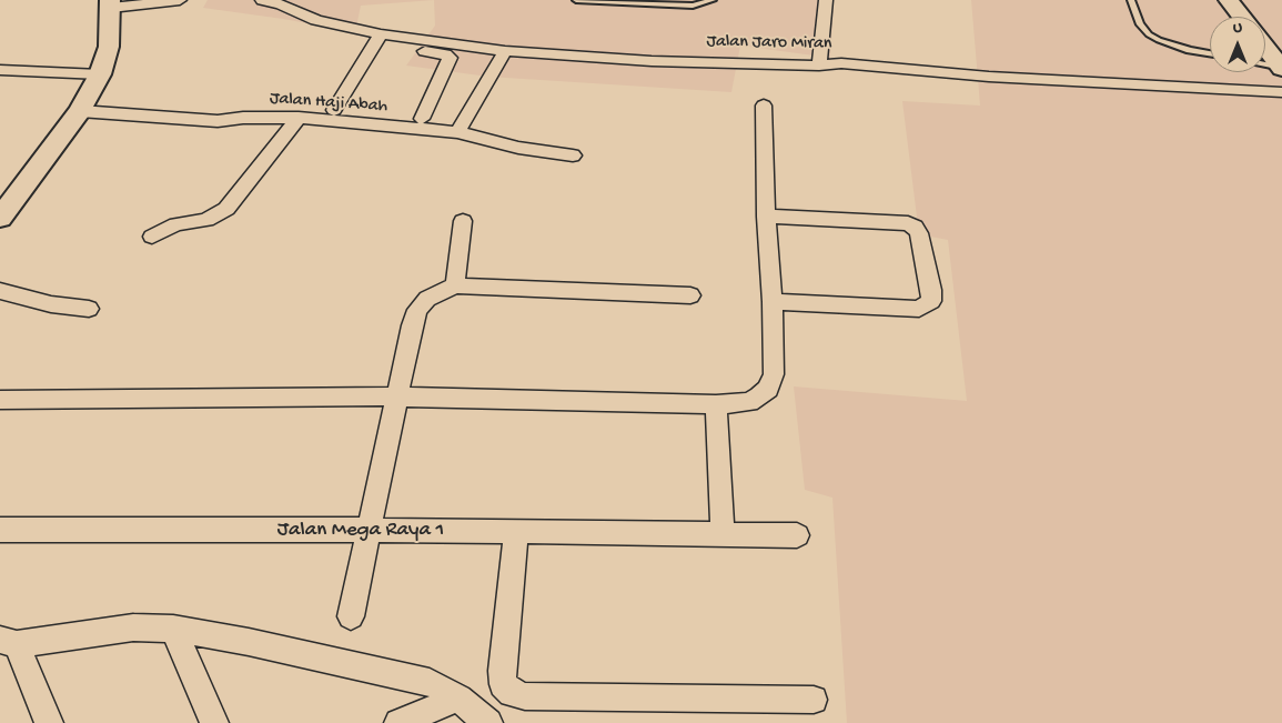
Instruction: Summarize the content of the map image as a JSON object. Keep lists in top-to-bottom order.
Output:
{
  "streets": {
    "street": ["Jalan Jaro Miran", "Jalan Haji Abah", "Jalan Mega Raya 1"]
  },
  "north": "top"
}
